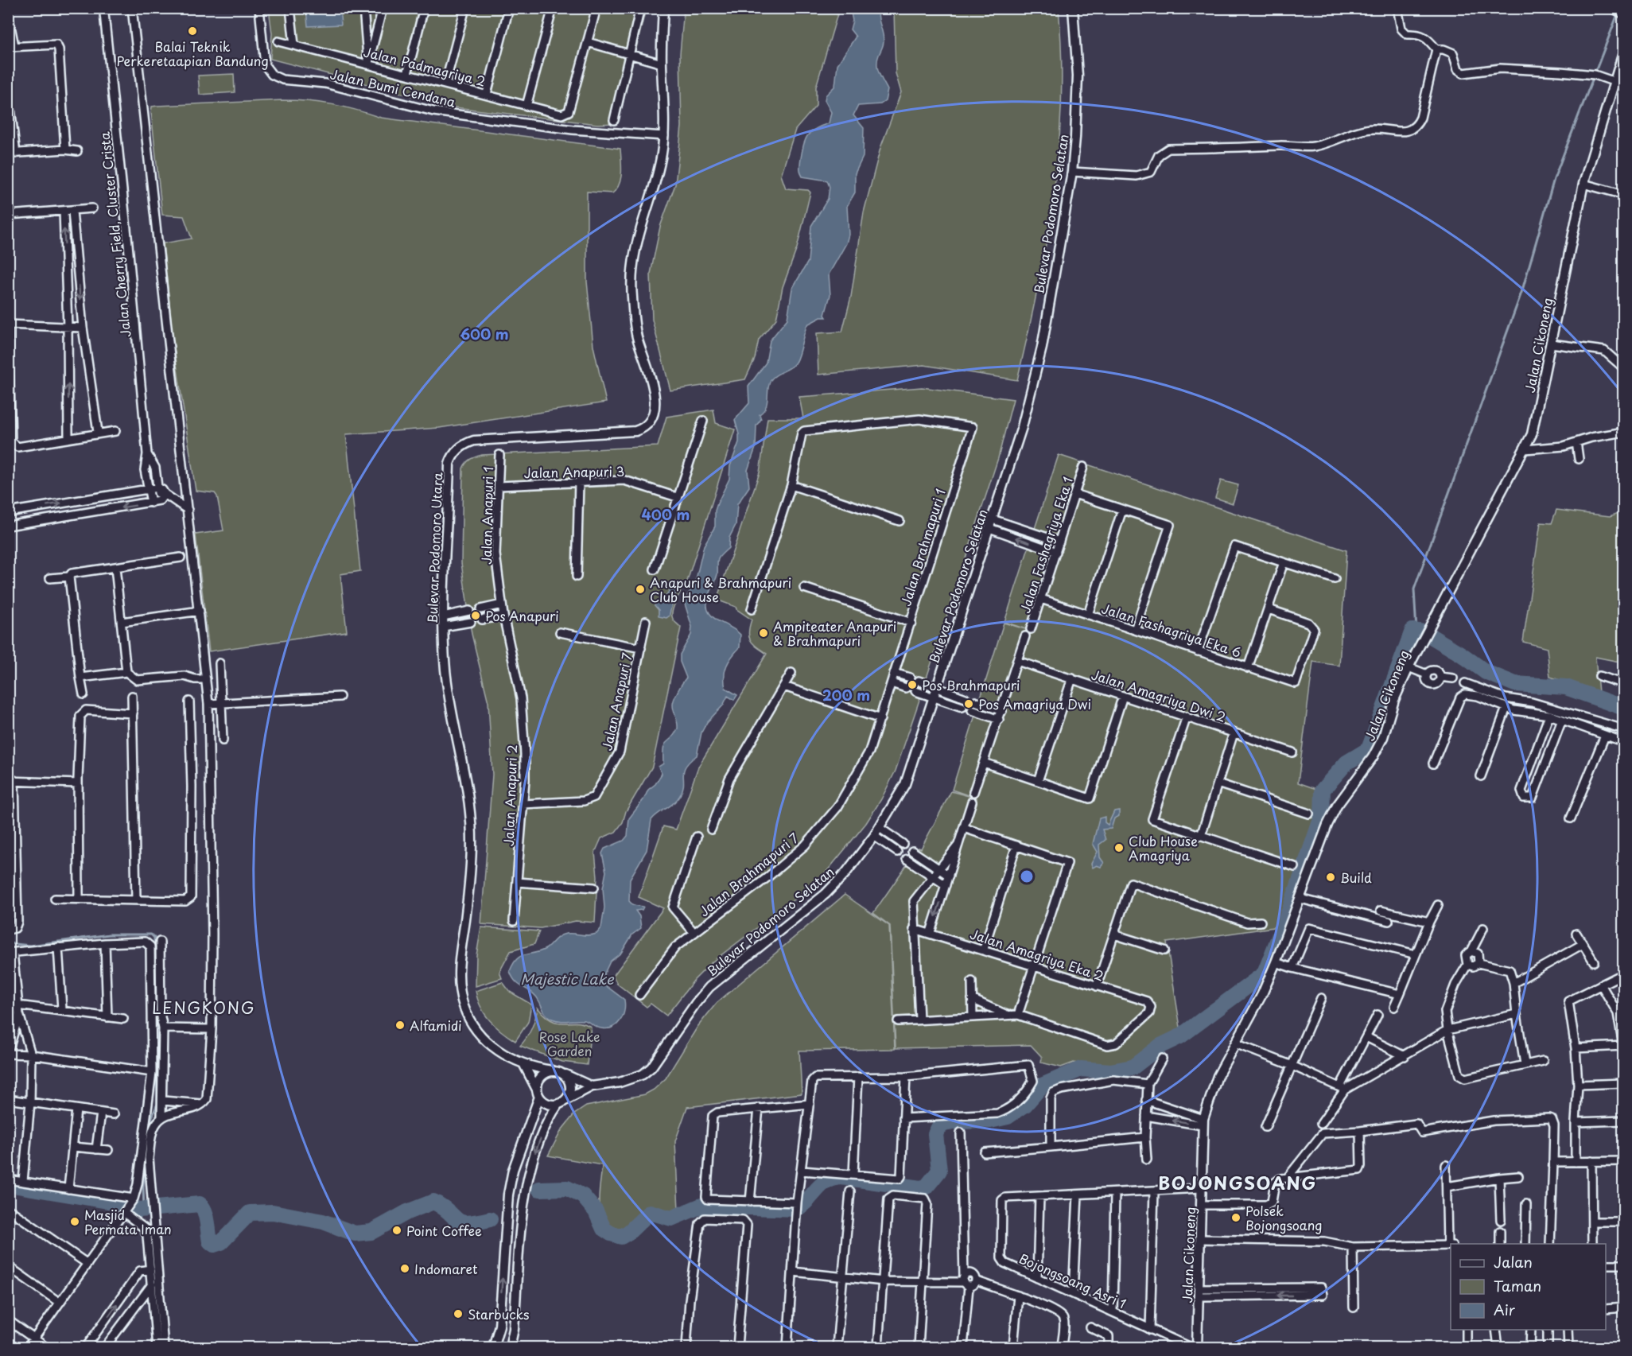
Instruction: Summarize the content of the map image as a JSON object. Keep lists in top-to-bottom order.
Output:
{
  "streets": {
    "street": [
      "Jalan Padmagriya 2",
      "Jalan Bumi Cendana",
      "Bulevar Podomoro Selatan",
      "Jalan Cherry Field, Cluster Crista",
      "Jalan Cikoneng",
      "Jalan Anapuri 3",
      "Jalan Anapuri 1",
      "Jalan Fashagriya Eka 1",
      "Jalan Brahmapuri 1",
      "Bulevar Podomoro Utara",
      "Jalan Fashagriya Eka 6",
      "Jalan Amagriya Dwi 2",
      "Jalan Anapuri 7",
      "Jalan Anapuri 2",
      "Jalan Brahmapuri 7",
      "Jalan Amagriya Eka 2",
      "Bojongsoang Asri 1"
    ]
  },
  "crossings": [
    ["Jalan Bumi Cendana", "Bulevar Podomoro Utara"],
    ["Bulevar Podomoro Selatan", "Bulevar Podomoro Utara"],
    ["Jalan Cikoneng", "Bojongsoang Asri 1"],
    ["Jalan Anapuri 3", "Jalan Anapuri 1"],
    ["Jalan Anapuri 1", "Jalan Anapuri 2"],
    ["Jalan Fashagriya Eka 1", "Jalan Fashagriya Eka 6"],
    ["Jalan Brahmapuri 1", "Jalan Brahmapuri 7"],
    ["Jalan Anapuri 7", "Jalan Anapuri 2"]
  ],
  "districts": ["LENGKONG", "BOJONGSOANG"],
  "water": ["Majestic Lake"],
  "parks": ["Rose Lake Garden"],
  "places": [
    "Balai Teknik Perkeretaapian Bandung",
    "Anapuri & Brahmapuri Club House",
    "Pos Anapuri",
    "Ampiteater Anapuri & Brahmapuri",
    "Pos Brahmapuri",
    "Pos Amagriya Dwi",
    "Club House Amagriya",
    "Build",
    "Alfamidi",
    "Polsek Bojongsoang",
    "Masjid Permata Iman",
    "Point Coffee",
    "Indomaret",
    "Starbucks"
  ],
  "legend": ["Jalan", "Taman", "Air"],
  "rings": ["600 m", "400 m", "200 m"]
}
